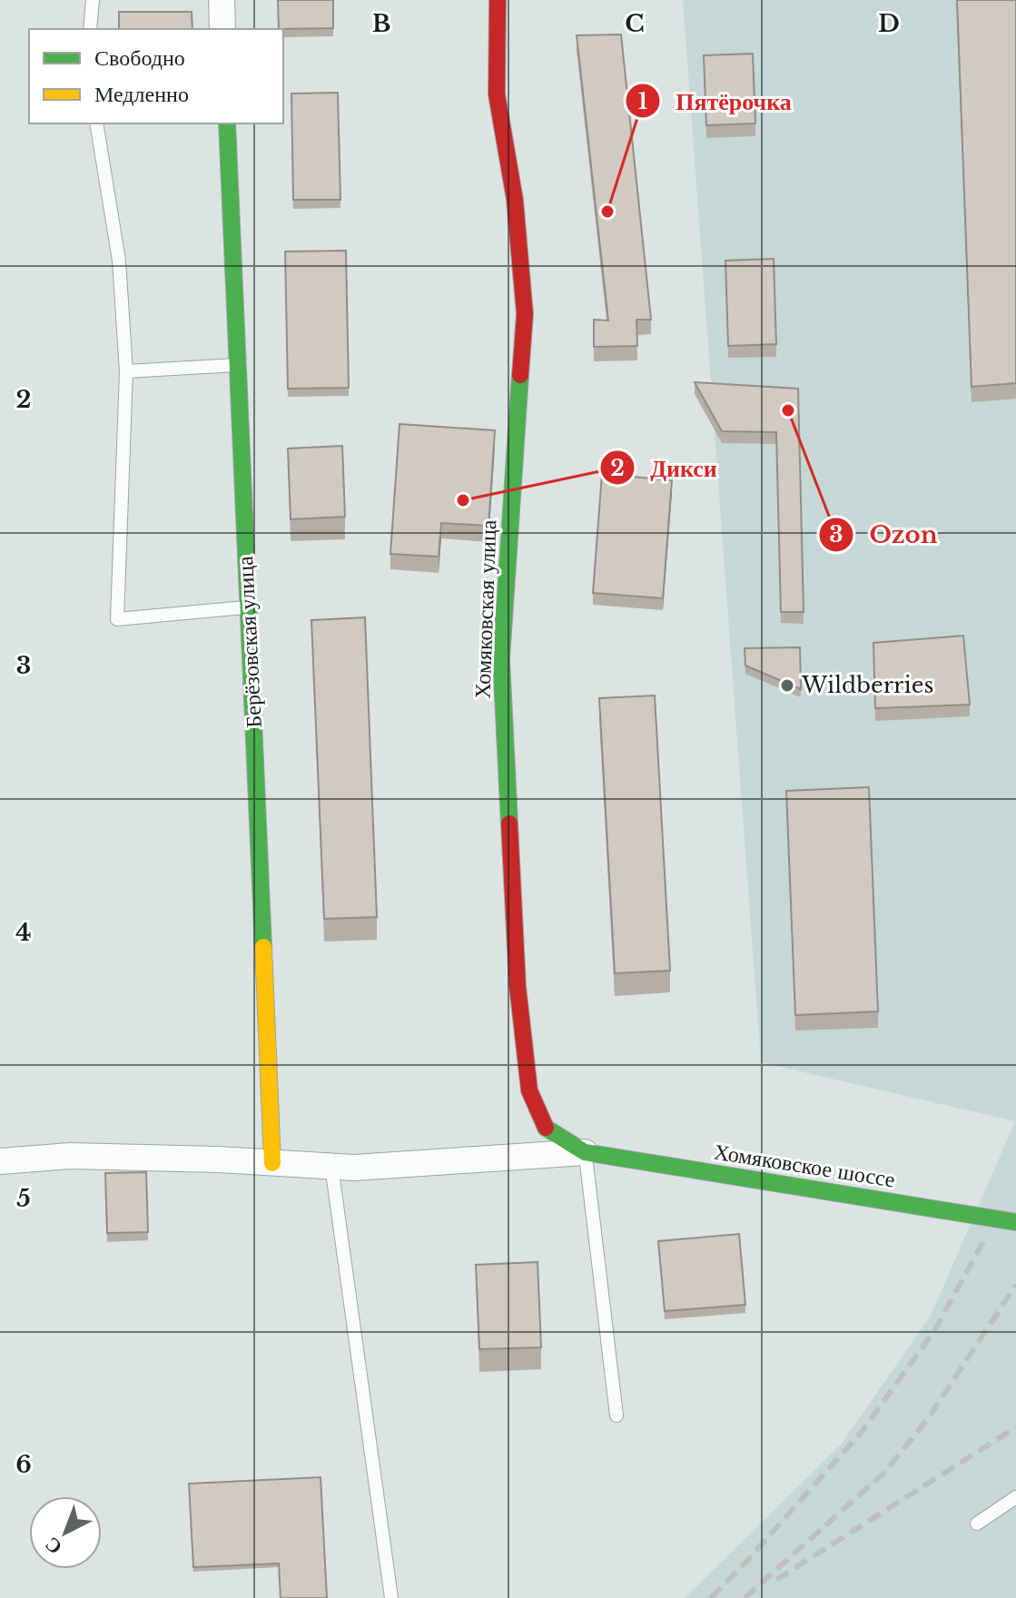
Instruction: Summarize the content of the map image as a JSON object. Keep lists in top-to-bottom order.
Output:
{
  "streets": {
    "street": ["Хомяковская улица", "Берёзовская улица", "Хомяковское шоссе"]
  },
  "crossings": [
    ["Хомяковская улица", "Хомяковское шоссе"]
  ],
  "places": [
    "Пятёрочка",
    "Ozon",
    "Дикси",
    "Wildberries"
  ],
  "legend": ["Свободно", "Медленно"],
  "north": "bottom left",
  "grid": {
    "columns": ["B", "C", "D"],
    "rows": [
      "2",
      "3",
      "4",
      "5",
      "6"
    ]
  }
}
